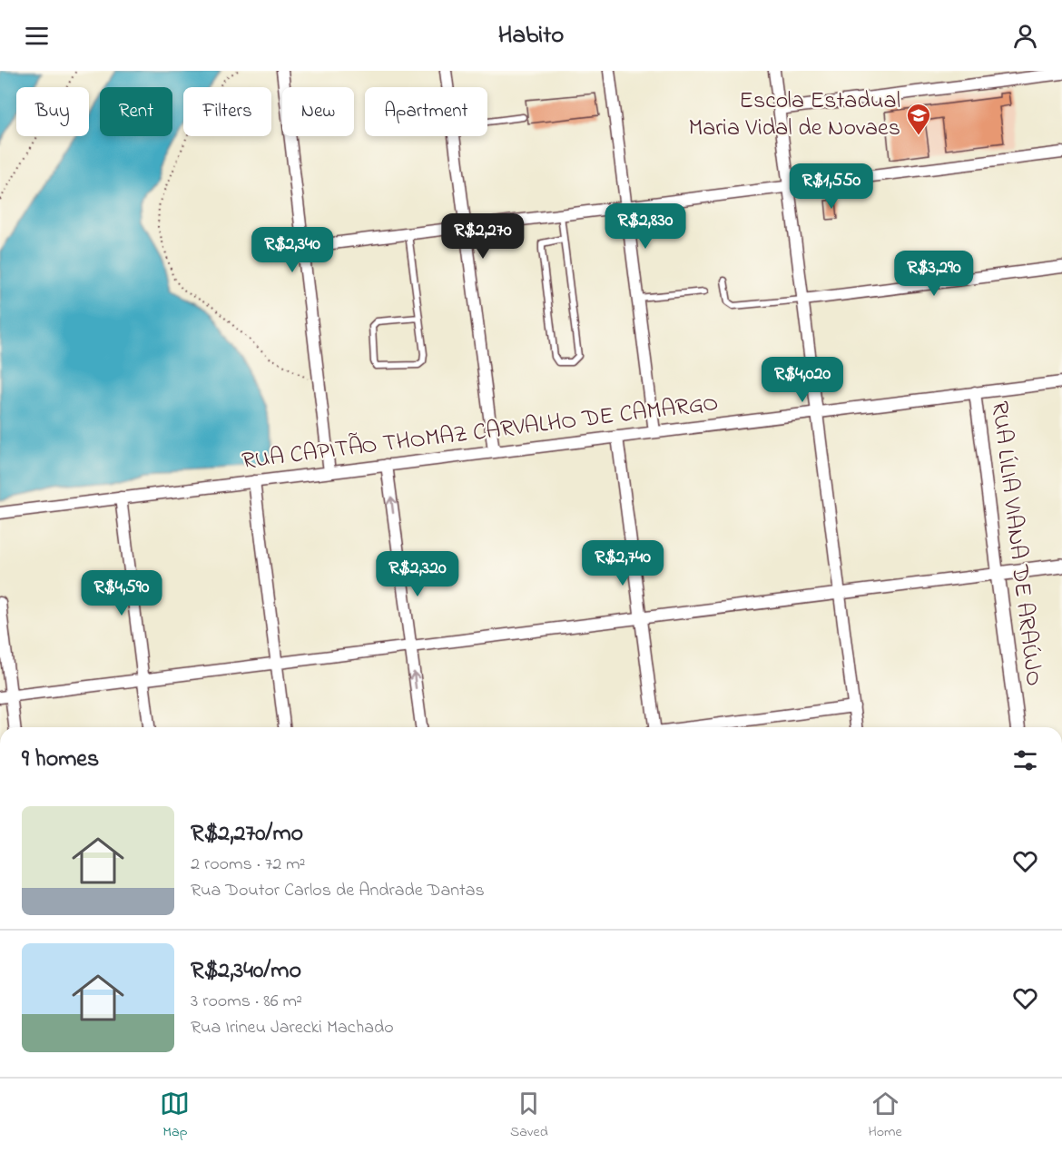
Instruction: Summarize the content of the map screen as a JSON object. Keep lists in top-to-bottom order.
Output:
{
  "streets": {
    "street": ["RUA CAPITÃO THOMAZ CARVALHO DE CAMARGO", "RUA LÍLIA VIANA DE ARAÚJO"]
  },
  "crossings": [
    ["RUA CAPITÃO THOMAZ CARVALHO DE CAMARGO", "RUA LÍLIA VIANA DE ARAÚJO"]
  ],
  "places": {
    "school or university": ["Escola Estadual Maria Vidal de Novaes"]
  },
  "page": {
    "header": "Habito",
    "chip": [
      "Buy",
      "Rent",
      "Filters",
      "New",
      "Apartment"
    ],
    "price": [
      "R$1,550",
      "R$2,830",
      "R$2,270",
      "R$2,340",
      "R$3,290",
      "R$4,020",
      "R$2,740",
      "R$2,320",
      "R$4,590"
    ],
    "heading": "9 homes",
    "list": [
      {
        "name": "R$2,270/mo",
        "note": "2 rooms · 72 m² · Rua Doutor Carlos de Andrade Dantas"
      },
      {
        "name": "R$2,340/mo",
        "note": "3 rooms · 86 m² · Rua Irineu Jarecki Machado"
      }
    ],
    "tabs": ["Map", "Saved", "Home"]
  }
}
